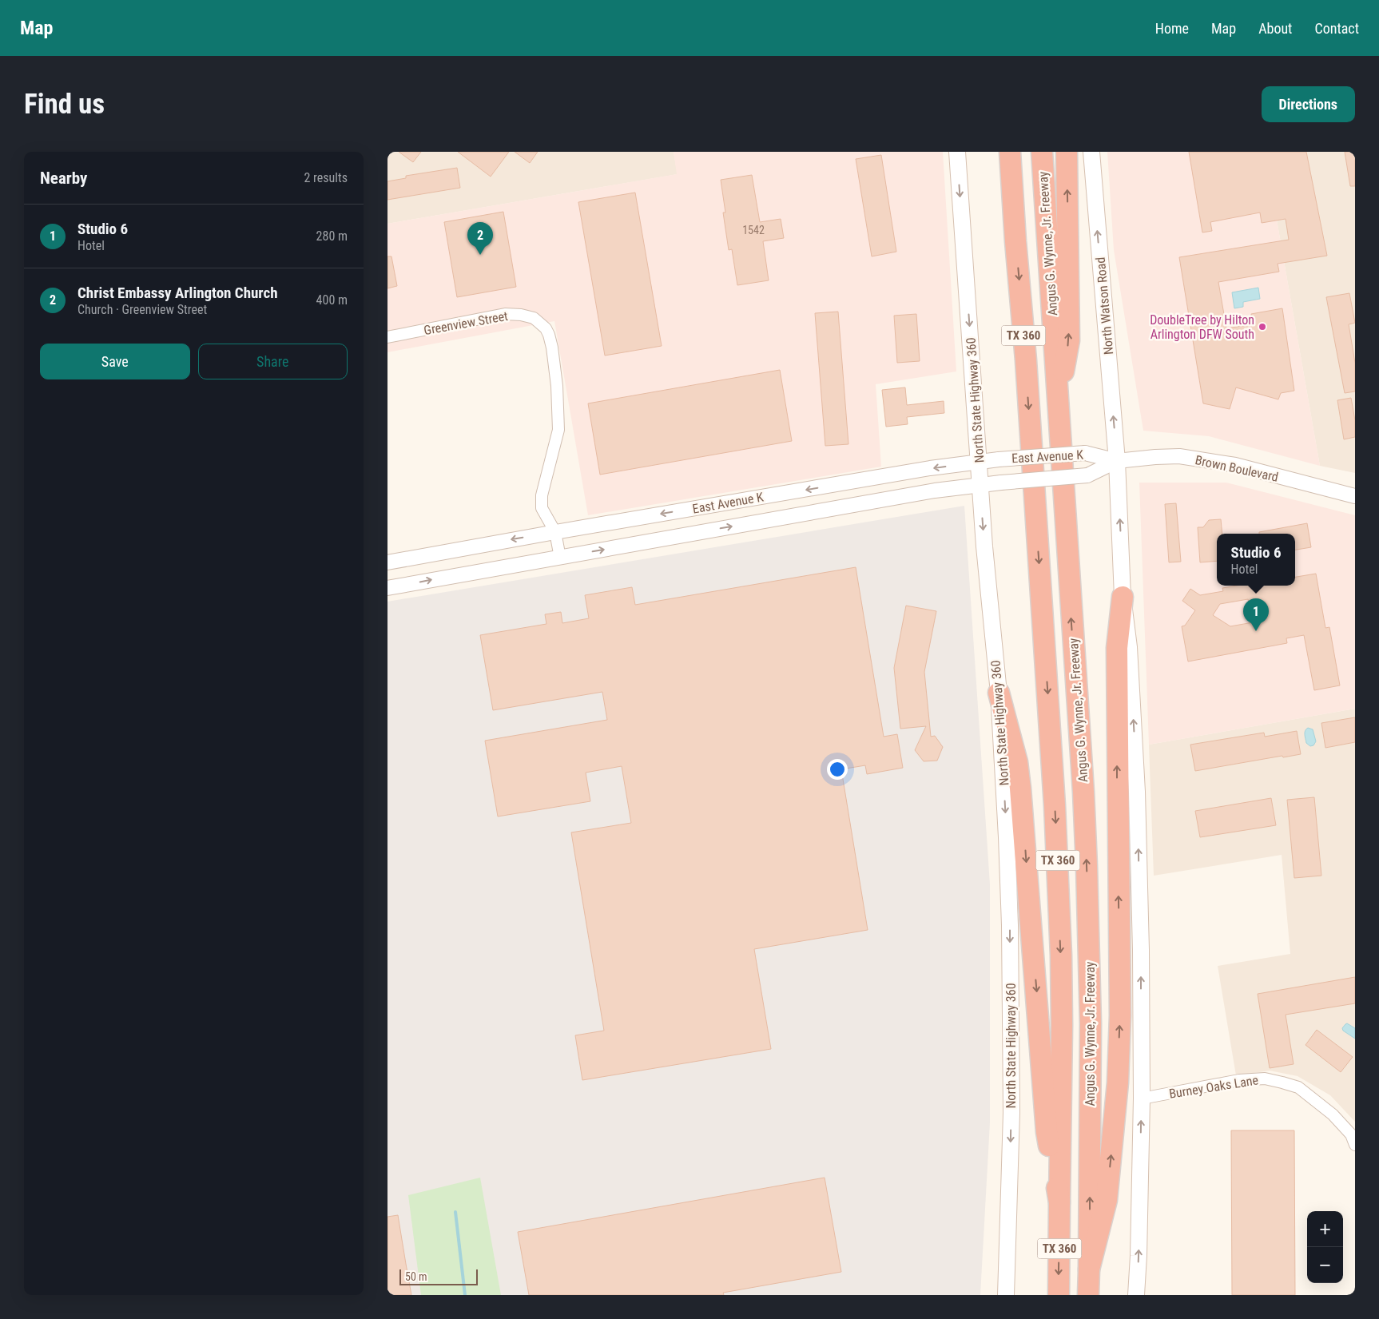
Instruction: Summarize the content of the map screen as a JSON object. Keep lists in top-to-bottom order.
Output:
{
  "streets": {
    "highway": ["Angus G. Wynne, Jr. Freeway", "TX 360"],
    "main road": ["North Watson Road", "North State Highway 360"],
    "street": [
      "Greenview Street",
      "East Avenue K",
      "Brown Boulevard",
      "Burney Oaks Lane"
    ]
  },
  "crossings": [
    ["Angus G. Wynne, Jr. Freeway", "TX 360"],
    ["North Watson Road", "East Avenue K"],
    ["North Watson Road", "Brown Boulevard"],
    ["Greenview Street", "East Avenue K"],
    ["North State Highway 360", "East Avenue K"],
    ["East Avenue K", "Brown Boulevard"]
  ],
  "one_way": ["North Watson Road"],
  "places": ["DoubleTree by Hilton Arlington DFW South"],
  "house_numbers": ["1542"],
  "scale_bar": "50 m",
  "page": {
    "header": "Map",
    "nav": [
      "Home",
      "Map",
      "About",
      "Contact"
    ],
    "buttons": [
      "Directions",
      ["Save", "Share"]
    ],
    "title": "Find us",
    "heading": ["Nearby", "2 results"],
    "list": [
      {
        "mark": "1",
        "name": "Studio 6",
        "note": "Hotel",
        "value": "280 m"
      },
      {
        "mark": "2",
        "name": "Christ Embassy Arlington Church",
        "note": "Church · Greenview Street",
        "value": "400 m"
      }
    ],
    "pins": ["2", "1"],
    "popup": ["Studio 6", "Hotel"],
    "map_buttons": ["+", "−"],
    "scale": "50 m"
  }
}
